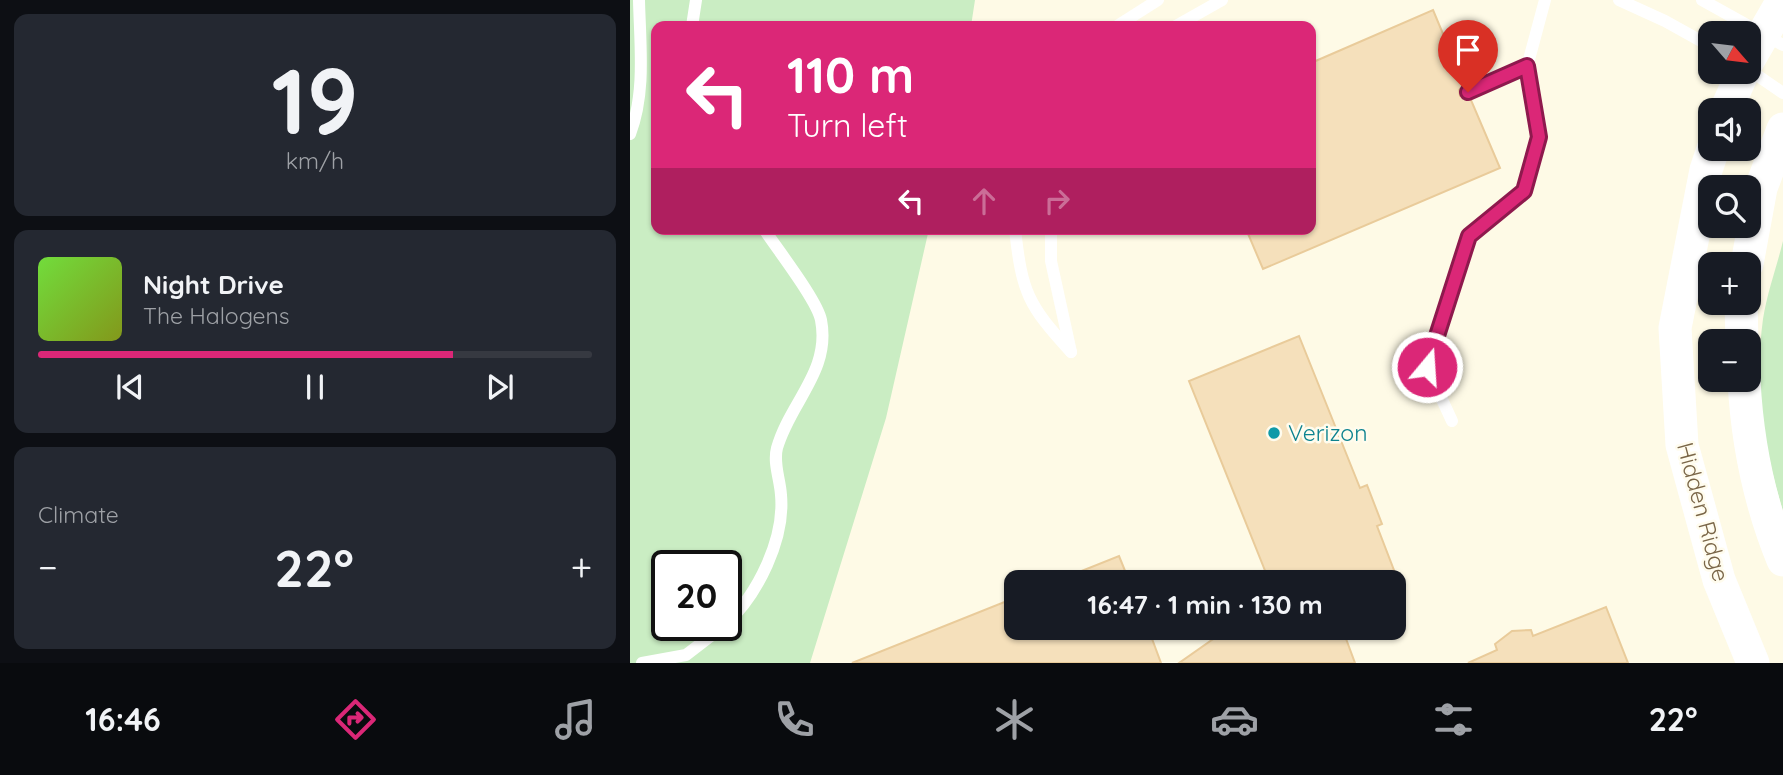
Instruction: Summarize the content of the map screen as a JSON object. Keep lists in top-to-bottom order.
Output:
{
  "streets": {
    "main road": ["Hidden Ridge"]
  },
  "places": ["Verizon"],
  "north": "bottom right",
  "page": {
    "tile": [
      ["19", "km/h"],
      "Climate"
    ],
    "map_buttons": ["+", "−"],
    "turn": ["110 m", "Turn left"],
    "song": ["Night Drive", "The Halogens"],
    "heat": ["−", "22°", "+"],
    "limit": "20",
    "trip": "16:47 · 1 min · 130 m",
    "tabs": ["16:46", "22°"]
  }
}
